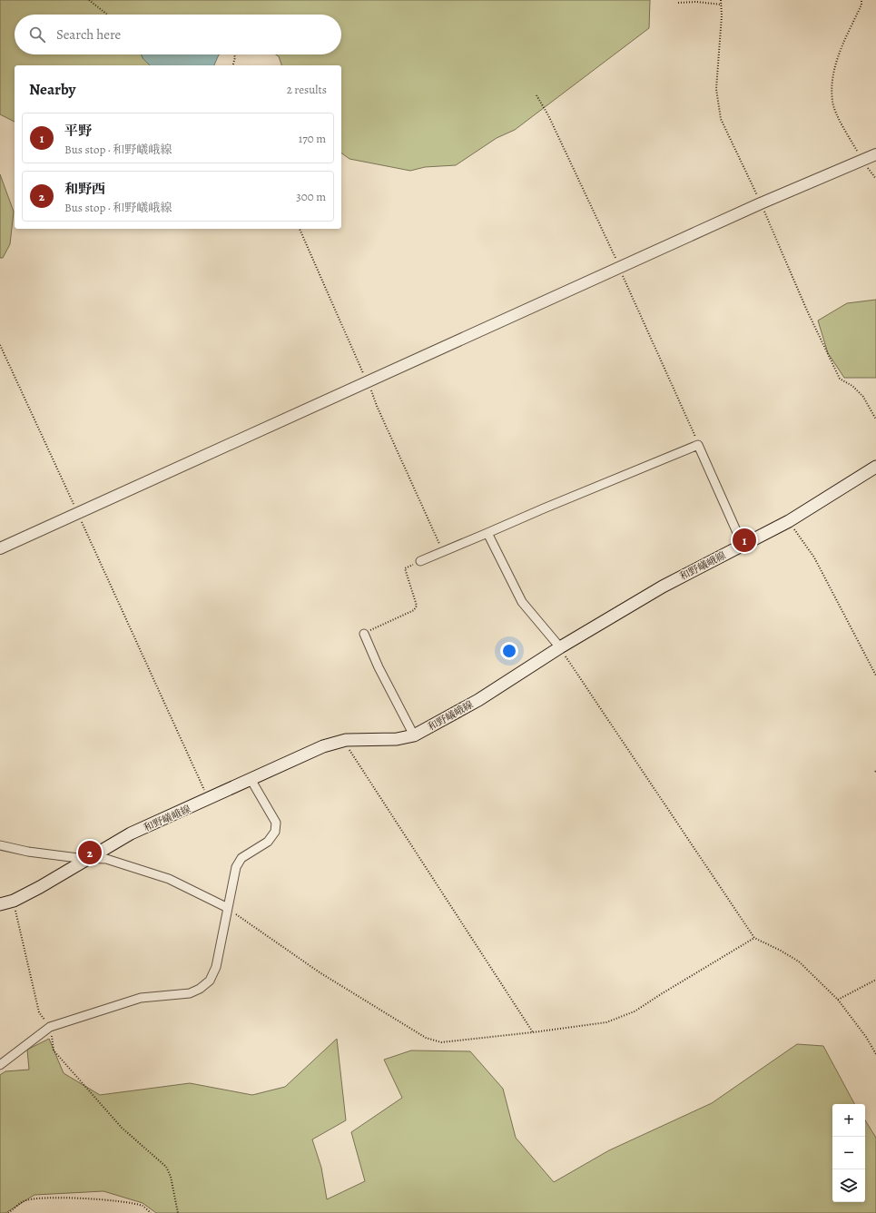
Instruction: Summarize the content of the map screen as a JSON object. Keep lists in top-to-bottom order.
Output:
{
  "streets": {
    "main road": ["和野嶬峨線"]
  },
  "page": {
    "search": "Search here",
    "heading": ["Nearby", "2 results"],
    "list": [
      {
        "mark": "1",
        "name": "平野",
        "note": "Bus stop · 和野嶬峨線",
        "value": "170 m"
      },
      {
        "mark": "2",
        "name": "和野西",
        "note": "Bus stop · 和野嶬峨線",
        "value": "300 m"
      }
    ],
    "pins": ["1", "2"],
    "map_buttons": ["+", "−"]
  }
}
